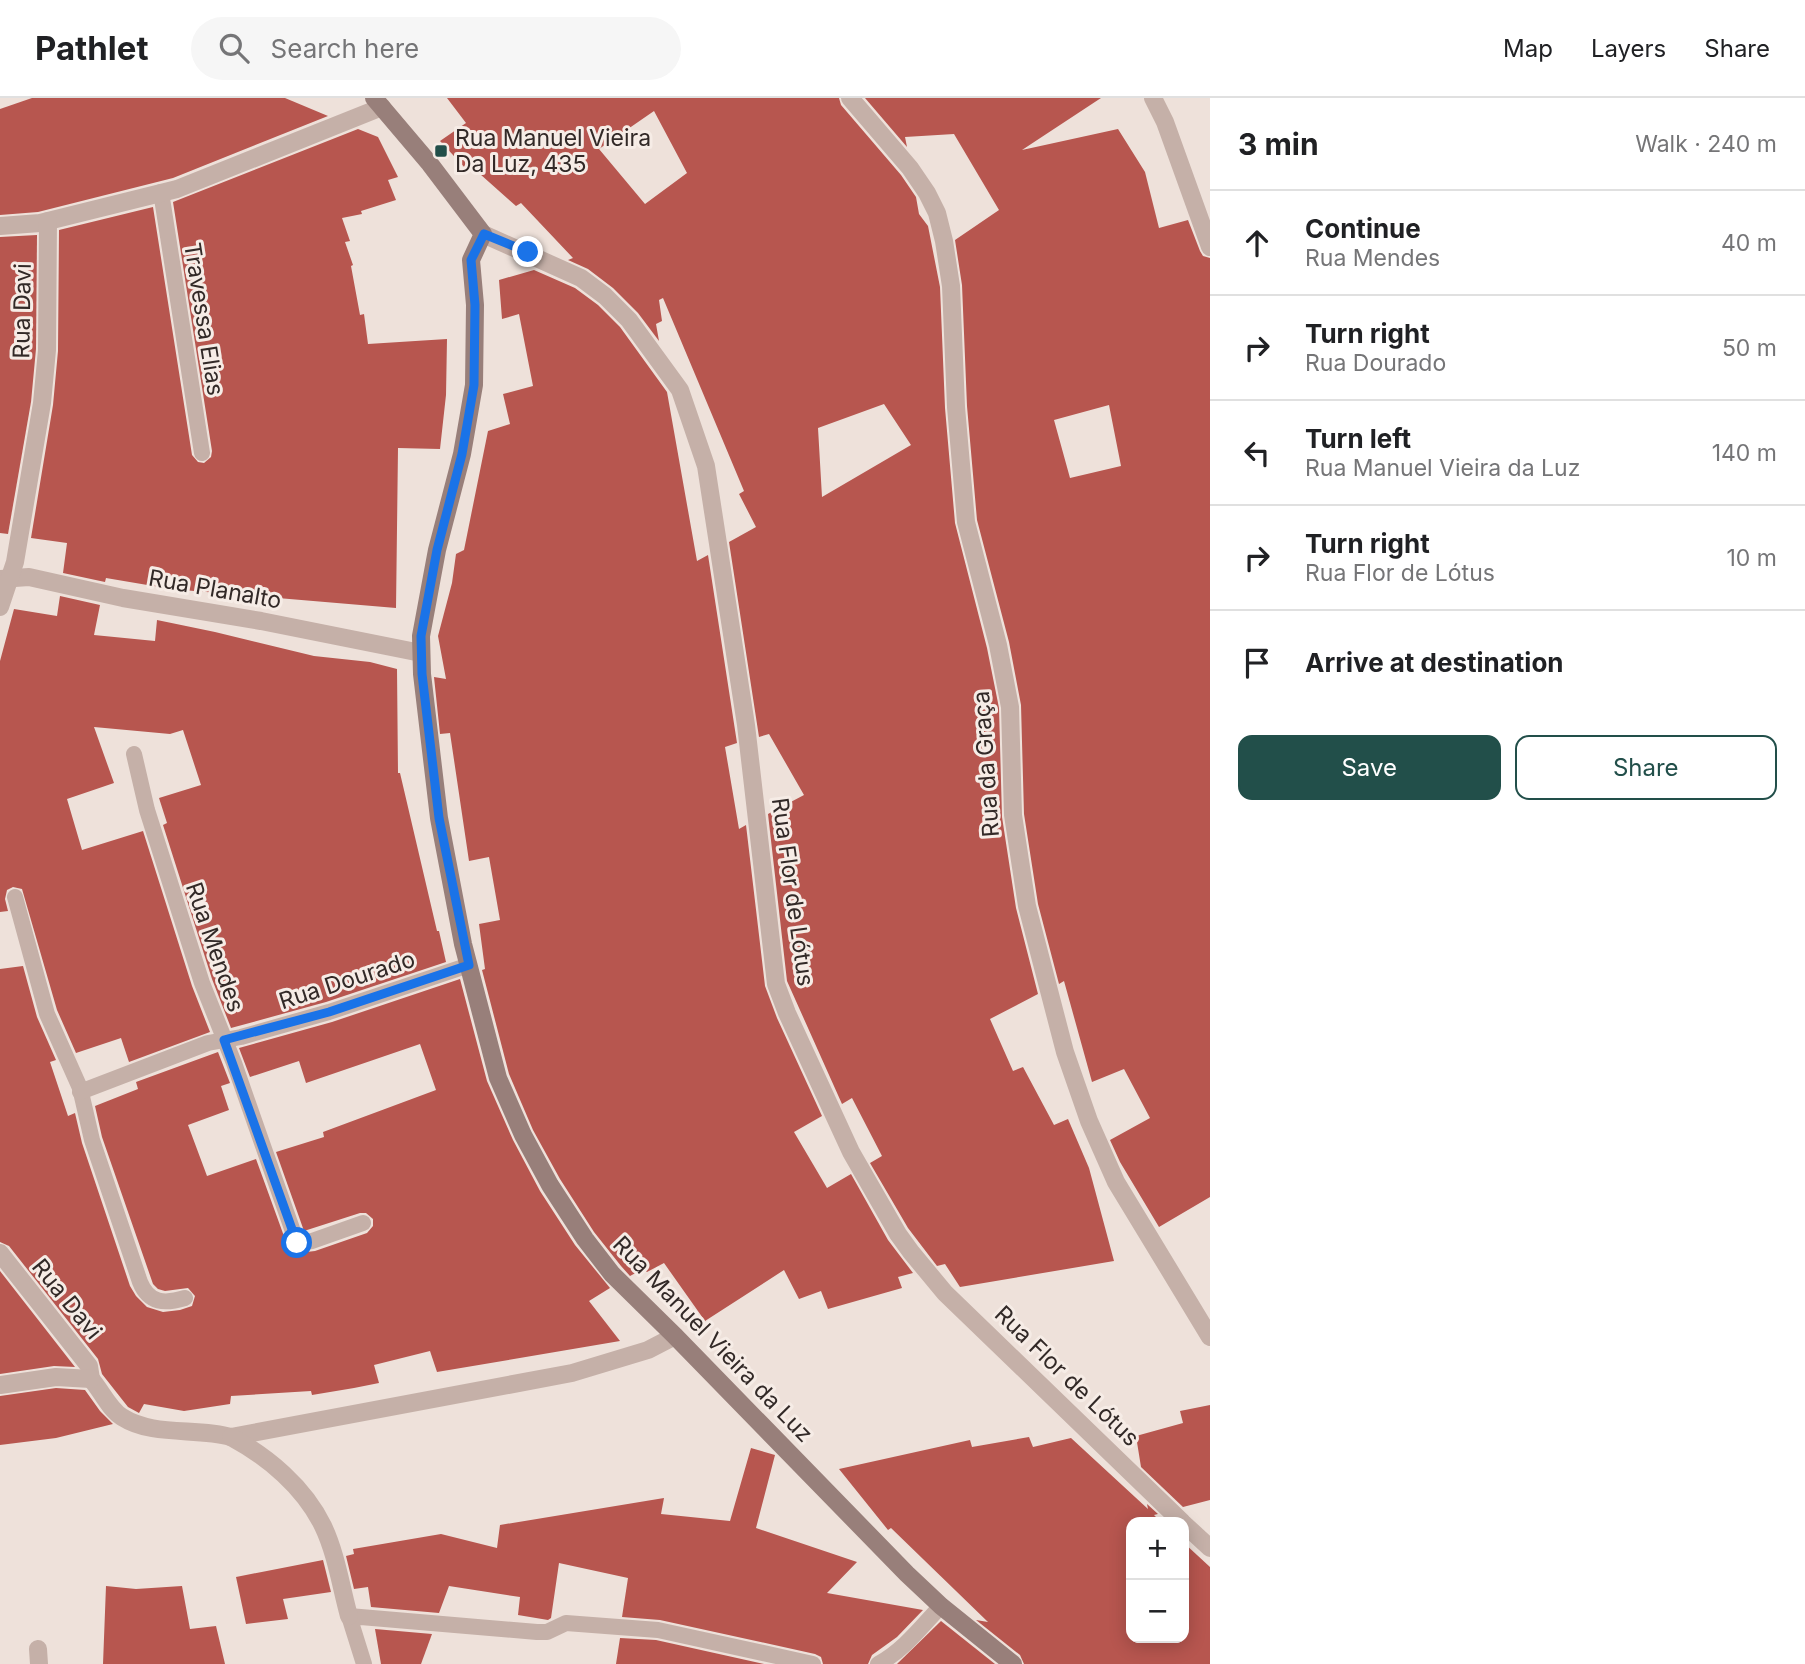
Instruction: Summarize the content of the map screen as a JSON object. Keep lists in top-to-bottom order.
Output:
{
  "streets": {
    "street": [
      "Rua Davi",
      "Rua Planalto",
      "Rua da Graça",
      "Rua Flor de Lótus",
      "Rua Manuel Vieira da Luz"
    ],
    "lane": ["Travessa Elias", "Rua Mendes", "Rua Dourado"]
  },
  "crossings": [
    ["Rua Davi", "Rua Planalto"],
    ["Rua Planalto", "Rua Manuel Vieira da Luz"],
    ["Rua Flor de Lótus", "Rua Manuel Vieira da Luz"],
    ["Rua Mendes", "Rua Dourado"],
    ["Rua Dourado", "Rua Manuel Vieira da Luz"]
  ],
  "places": {
    "transit": ["Rua Manuel Vieira Da Luz, 435"]
  },
  "page": {
    "header": "Pathlet",
    "search": "Search here",
    "nav": ["Map", "Layers", "Share"],
    "heading": ["3 min", "Walk · 240 m"],
    "list": [
      ["Continue", "Rua Mendes", "40 m"],
      ["Turn right", "Rua Dourado", "50 m"],
      ["Turn left", "Rua Manuel Vieira da Luz", "140 m"],
      ["Turn right", "Rua Flor de Lótus", "10 m"],
      "Arrive at destination"
    ],
    "buttons": ["Save", "Share"],
    "map_buttons": ["+", "−"]
  }
}
